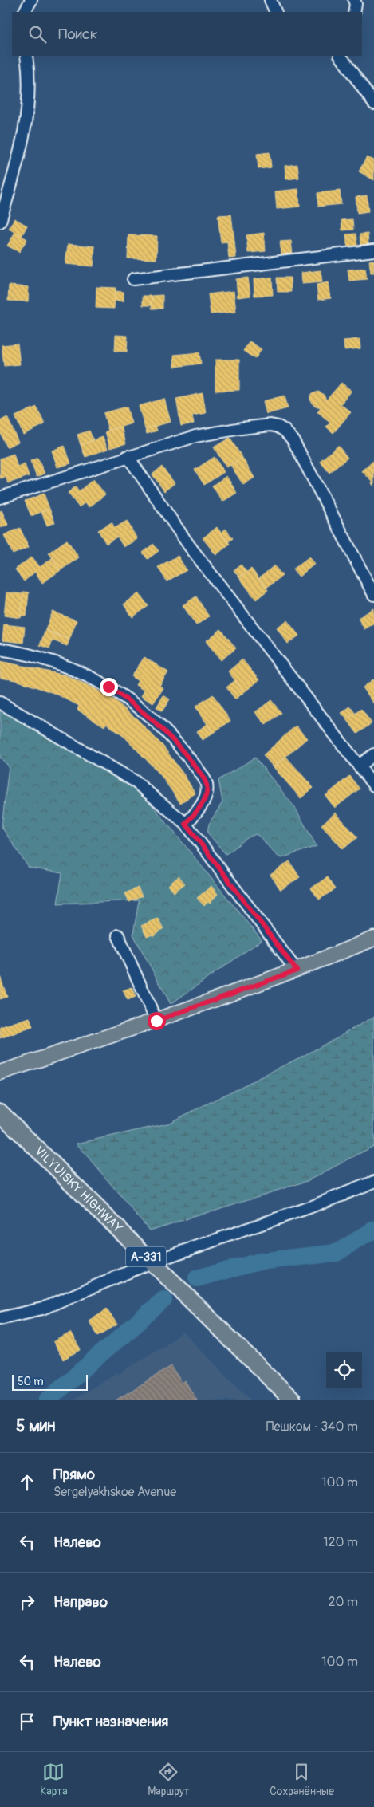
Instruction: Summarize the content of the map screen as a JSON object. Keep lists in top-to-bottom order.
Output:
{
  "streets": {
    "highway": ["VILYUISKY HIGHWAY", "А-331"]
  },
  "scale_bar": "50 m",
  "page": {
    "search": "Поиск",
    "scale": "50 m",
    "heading": ["5 мин", "Пешком · 340 m"],
    "list": [
      ["Прямо", "Sergelyakhskoe Avenue", "100 m"],
      ["Налево", "120 m"],
      ["Направо", "20 m"],
      ["Налево", "100 m"],
      "Пункт назначения"
    ],
    "nav": ["Карта", "Маршрут", "Сохранённые"]
  }
}
